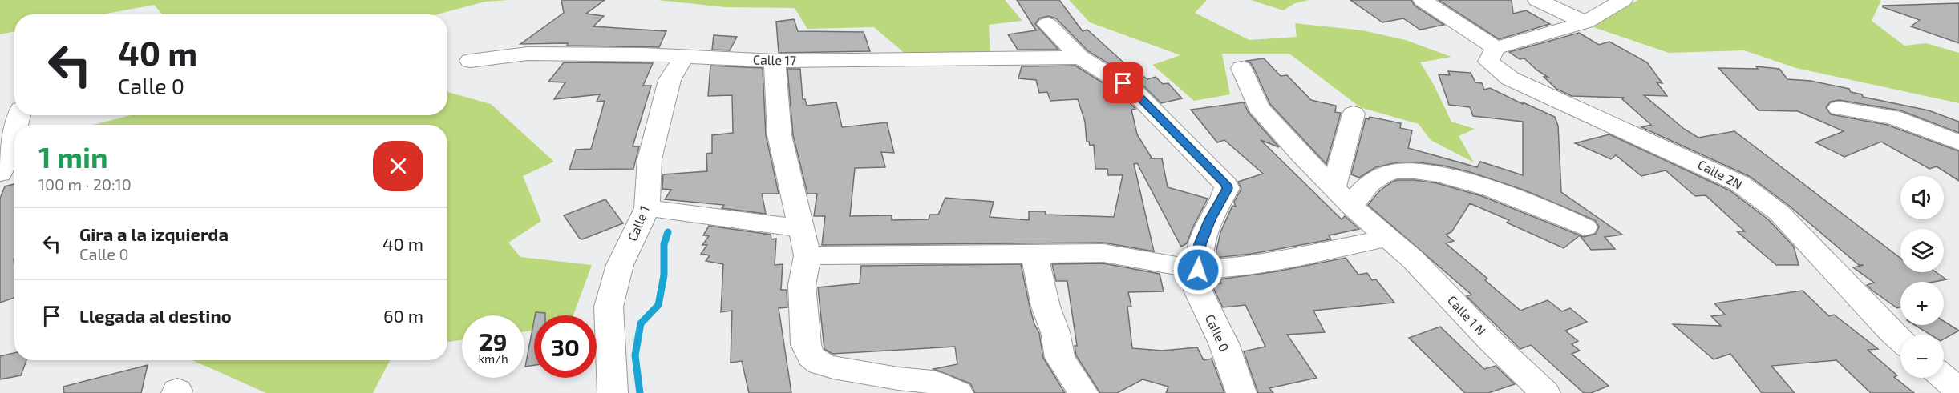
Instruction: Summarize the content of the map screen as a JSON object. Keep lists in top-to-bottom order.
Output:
{
  "streets": {
    "street": [
      "Calle 17",
      "Calle 2N",
      "Calle 1",
      "Calle 1 N",
      "Calle 0"
    ]
  },
  "crossings": [
    ["Calle 17", "Calle 1"],
    ["Calle 17", "Calle 0"]
  ],
  "page": {
    "turn": ["40 m", "Calle 0"],
    "heading": ["1 min", "100 m · 20:10"],
    "map_buttons": ["+", "−"],
    "list": [
      {
        "name": "Gira a la izquierda",
        "note": "Calle 0",
        "value": "40 m"
      },
      {
        "name": "Llegada al destino",
        "value": "60 m"
      }
    ],
    "speed": "29 km/h",
    "limit": "30"
  }
}
